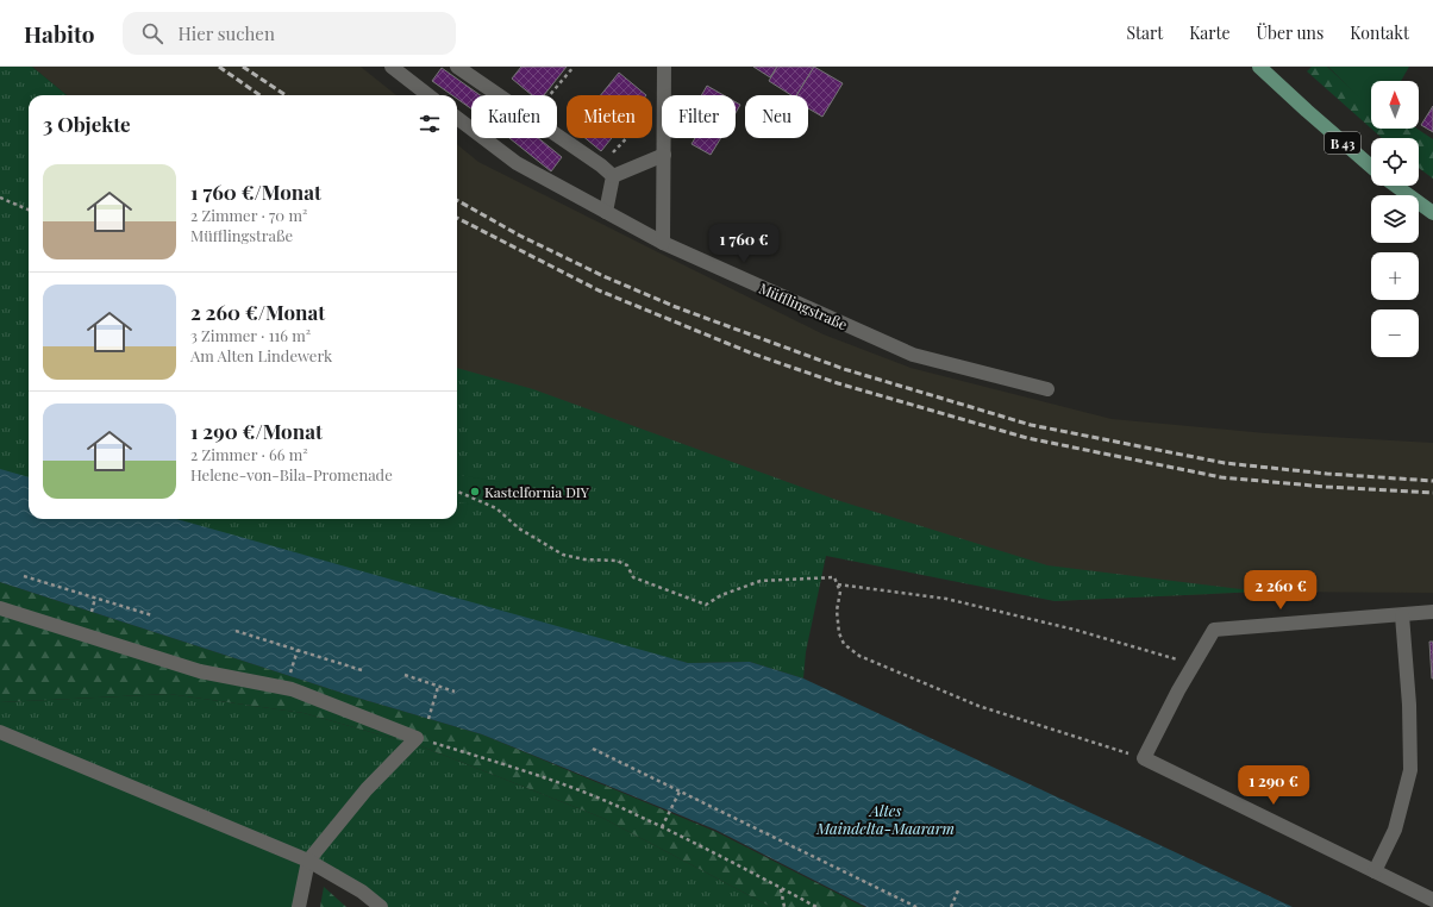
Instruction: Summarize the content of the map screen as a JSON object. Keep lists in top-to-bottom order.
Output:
{
  "streets": {
    "main road": ["B 43"],
    "street": ["Müfflingstraße"]
  },
  "water": ["Altes Maindelta-Maararm"],
  "places": ["Kastelfornia DIY"],
  "north": "top",
  "page": {
    "header": "Habito",
    "search": "Hier suchen",
    "nav": [
      "Start",
      "Karte",
      "Über uns",
      "Kontakt"
    ],
    "map_buttons": ["+", "−"],
    "chip": [
      "Kaufen",
      "Mieten",
      "Filter",
      "Neu"
    ],
    "heading": "3 Objekte",
    "list": [
      {
        "name": "1 760 €/Monat",
        "note": "2 Zimmer · 70 m² · Müfflingstraße"
      },
      {
        "name": "2 260 €/Monat",
        "note": "3 Zimmer · 116 m² · Am Alten Lindewerk"
      },
      {
        "name": "1 290 €/Monat",
        "note": "2 Zimmer · 66 m² · Helene-von-Bila-Promenade"
      }
    ],
    "price": ["1 760 €", "2 260 €", "1 290 €"]
  }
}
